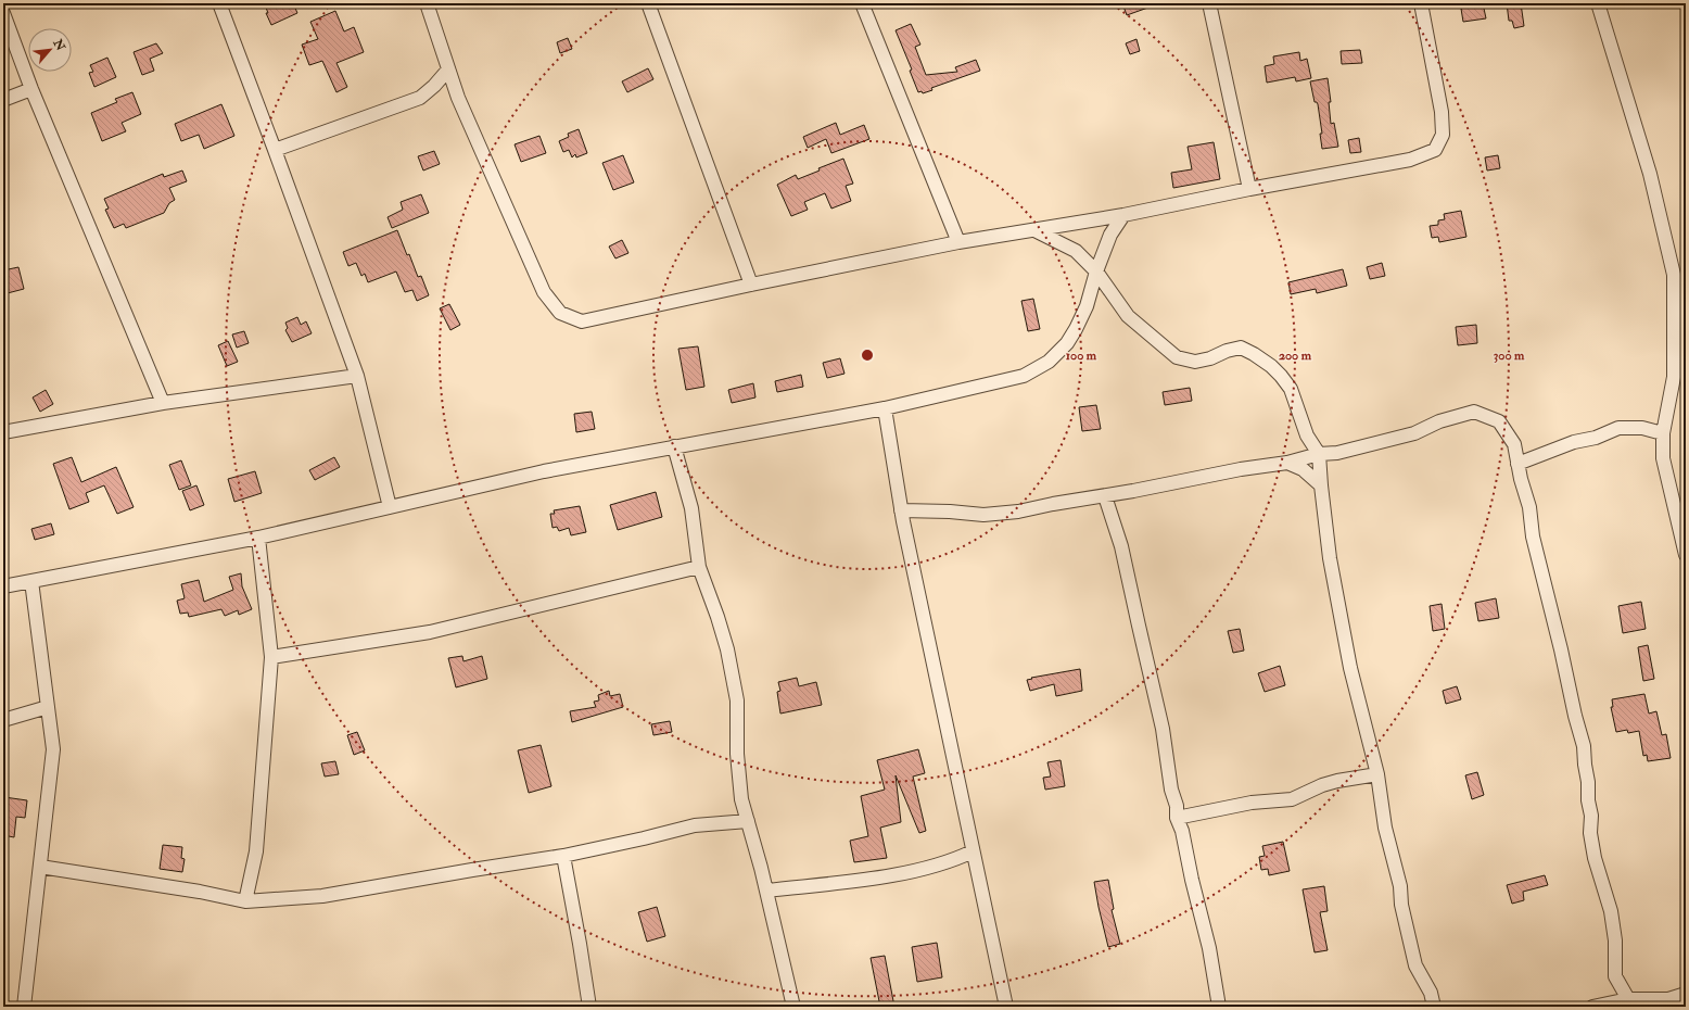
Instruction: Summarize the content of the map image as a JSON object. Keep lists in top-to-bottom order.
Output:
{
  "north": "top right",
  "rings": ["100 m", "200 m", "300 m"]
}
